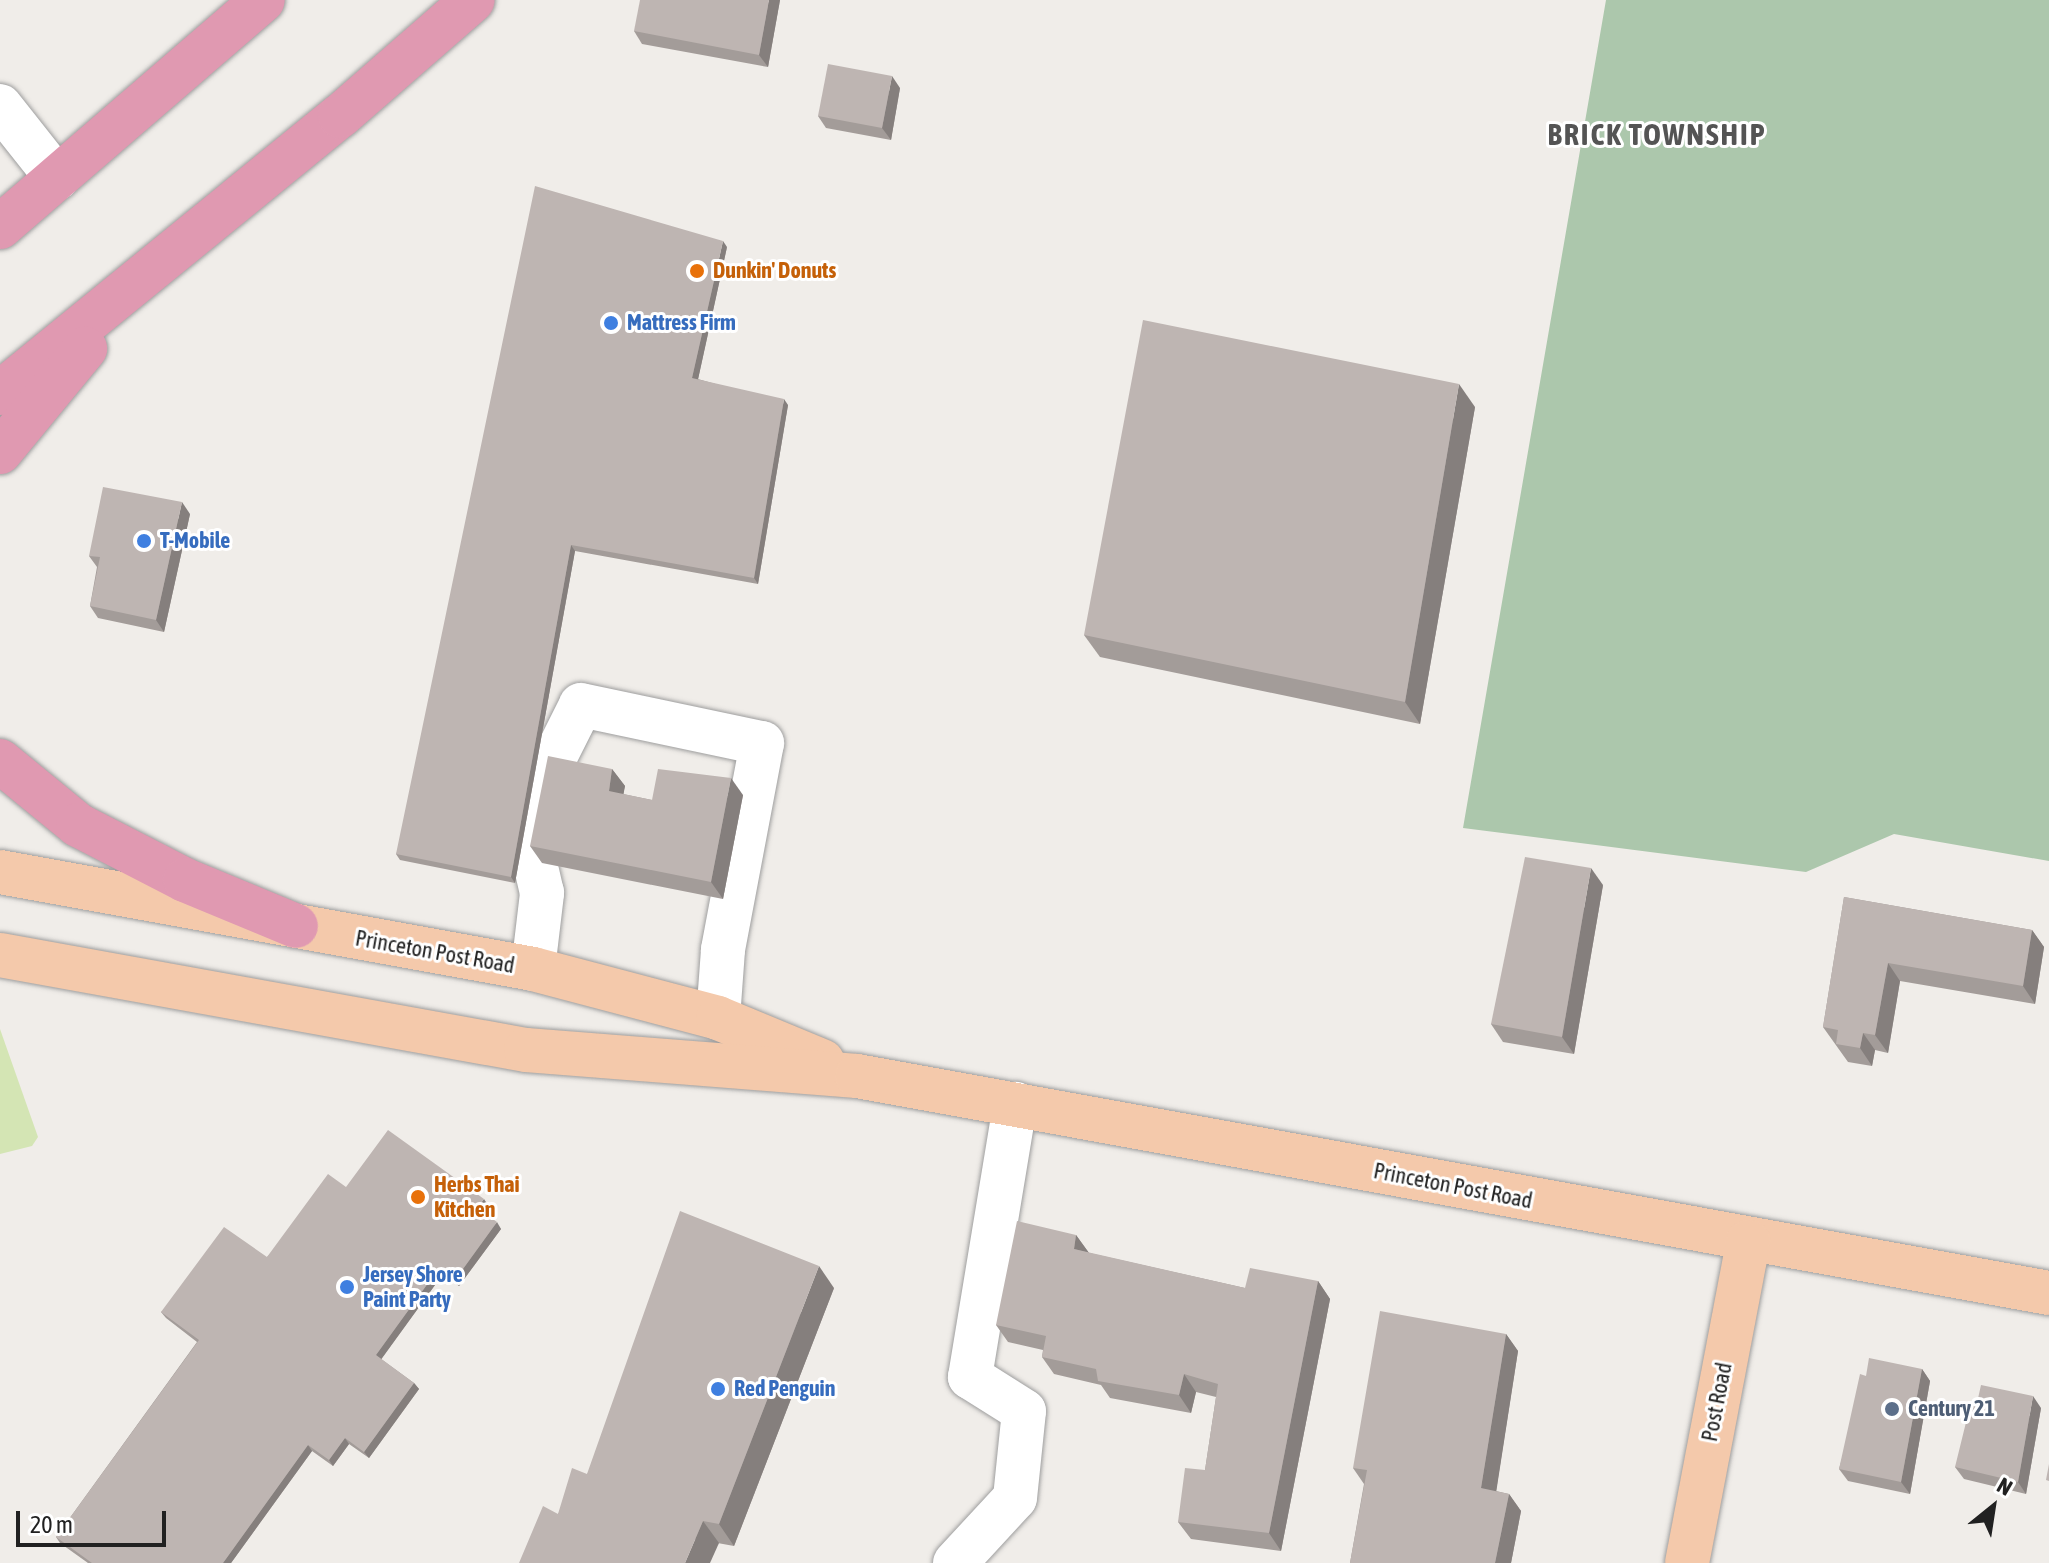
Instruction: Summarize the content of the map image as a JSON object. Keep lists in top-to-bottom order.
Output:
{
  "streets": {
    "main road": ["Princeton Post Road", "Post Road"]
  },
  "crossings": [
    ["Princeton Post Road", "Post Road"]
  ],
  "districts": ["BRICK TOWNSHIP"],
  "places": [
    "Dunkin' Donuts",
    "Mattress Firm",
    "T-Mobile",
    "Herbs Thai Kitchen",
    "Jersey Shore Paint Party",
    "Red Penguin",
    "Century 21"
  ],
  "scale_bar": "20 m",
  "north": "top right"
}
